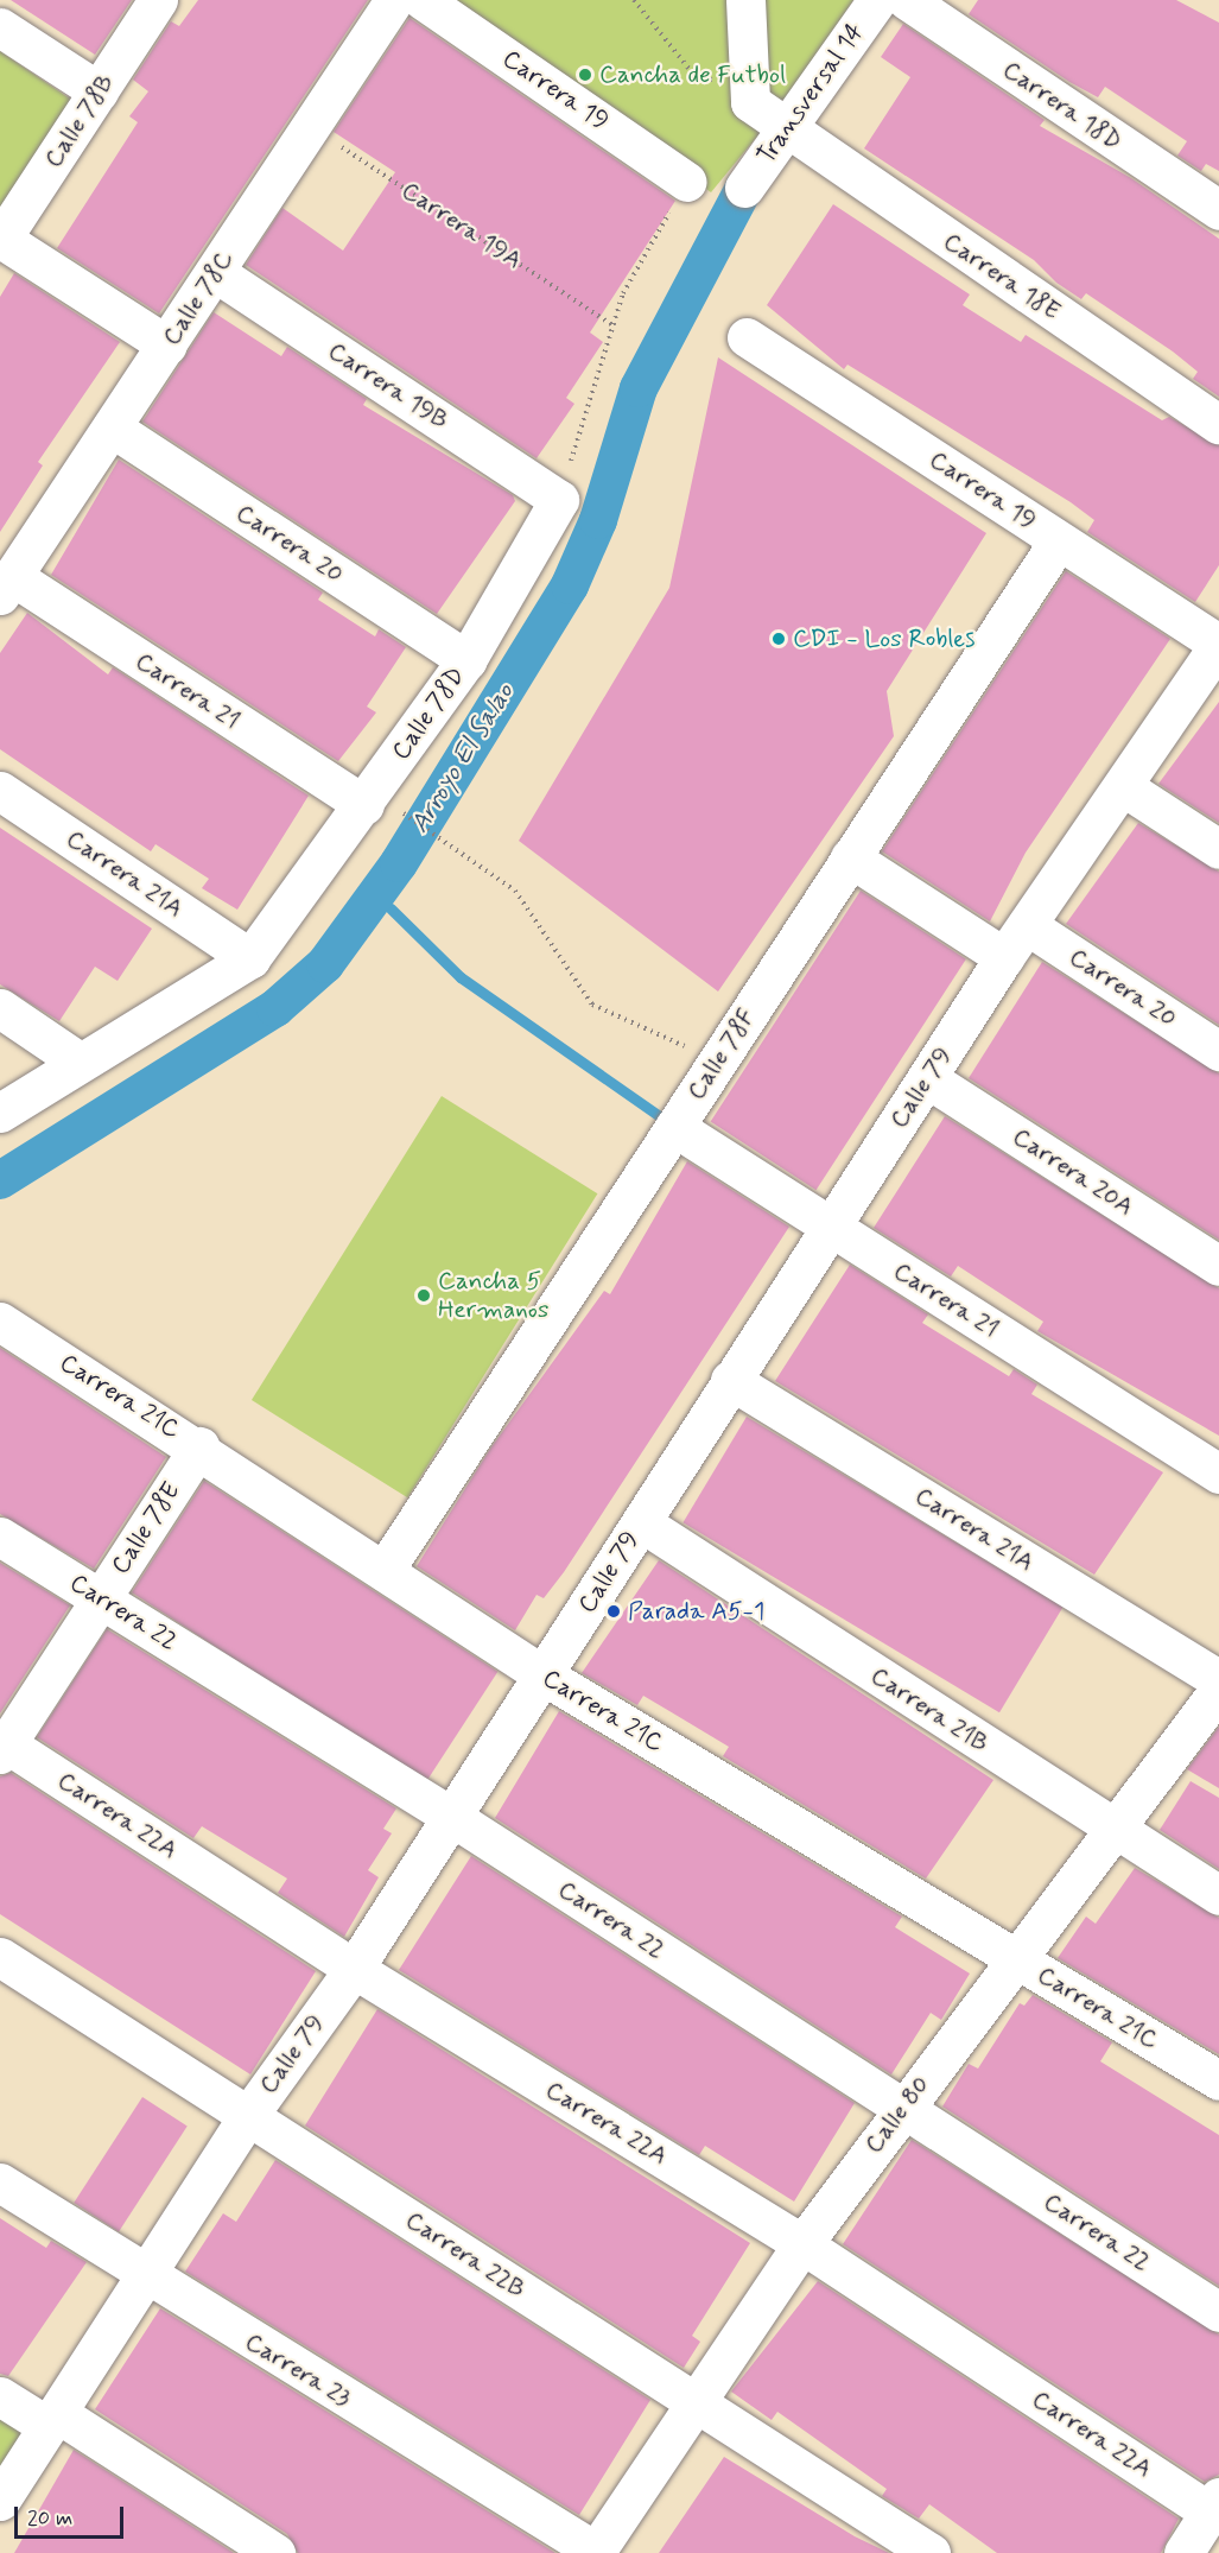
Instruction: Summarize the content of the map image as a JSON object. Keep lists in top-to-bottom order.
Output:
{
  "streets": {
    "street": [
      "Carrera 19",
      "Transversal 14",
      "Carrera 18D",
      "Calle 78B",
      "Carrera 18E",
      "Calle 78C",
      "Carrera 19B",
      "Carrera 20",
      "Carrera 21",
      "Calle 78D",
      "Carrera 21A",
      "Calle 78F",
      "Calle 79",
      "Carrera 20A",
      "Carrera 21C",
      "Calle 78E",
      "Carrera 22",
      "Carrera 21B",
      "Carrera 22A",
      "Calle 80",
      "Carrera 22B",
      "Carrera 23"
    ],
    "path": ["Carrera 19A"]
  },
  "crossings": [
    ["Carrera 19", "Calle 78F"],
    ["Carrera 19", "Calle 79"],
    ["Transversal 14", "Carrera 18E"],
    ["Carrera 19A", "Calle 78C"],
    ["Calle 78C", "Carrera 19B"],
    ["Calle 78C", "Carrera 20"],
    ["Calle 78C", "Carrera 21"],
    ["Carrera 19B", "Calle 78D"],
    ["Carrera 20", "Calle 78D"],
    ["Carrera 20", "Calle 79"],
    ["Carrera 21", "Calle 78D"],
    ["Carrera 21", "Calle 78F"],
    ["Carrera 21", "Calle 79"],
    ["Calle 78D", "Carrera 21A"],
    ["Carrera 21A", "Calle 79"],
    ["Calle 78F", "Carrera 21C"],
    ["Calle 79", "Carrera 20A"],
    ["Calle 79", "Carrera 21C"],
    ["Calle 79", "Carrera 22"],
    ["Calle 79", "Carrera 21B"],
    ["Calle 79", "Carrera 22A"],
    ["Calle 79", "Carrera 22B"],
    ["Calle 79", "Carrera 23"],
    ["Carrera 21C", "Calle 78E"],
    ["Carrera 21C", "Calle 80"],
    ["Calle 78E", "Carrera 22"],
    ["Calle 78E", "Carrera 22A"],
    ["Carrera 22", "Calle 80"],
    ["Carrera 21B", "Calle 80"],
    ["Carrera 22A", "Calle 80"],
    ["Calle 80", "Carrera 22B"],
    ["Calle 80", "Carrera 23"]
  ],
  "water": ["Arroyo El Salao"],
  "places": [
    "Cancha de Futbol",
    "CDI - Los Robles",
    "Cancha 5 Hermanos",
    "Parada A5-1"
  ],
  "scale_bar": "20 m"
}
